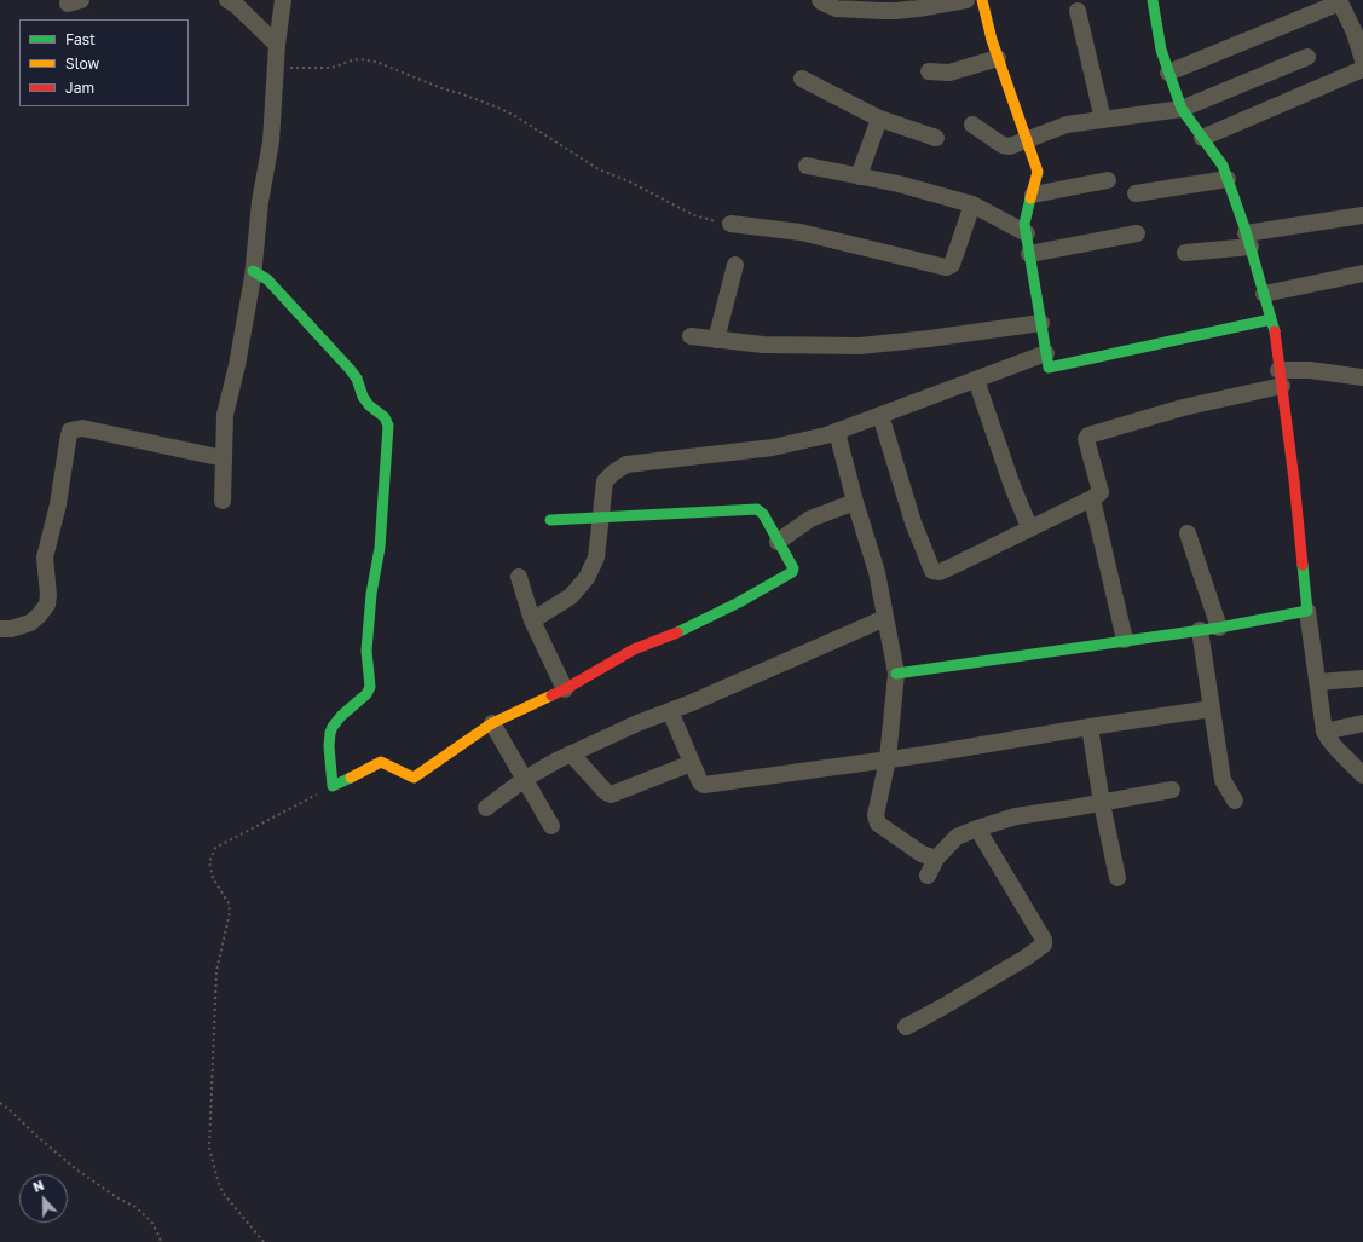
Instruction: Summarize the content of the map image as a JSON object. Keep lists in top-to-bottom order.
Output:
{
  "legend": ["Fast", "Slow", "Jam"],
  "north": "top"
}
